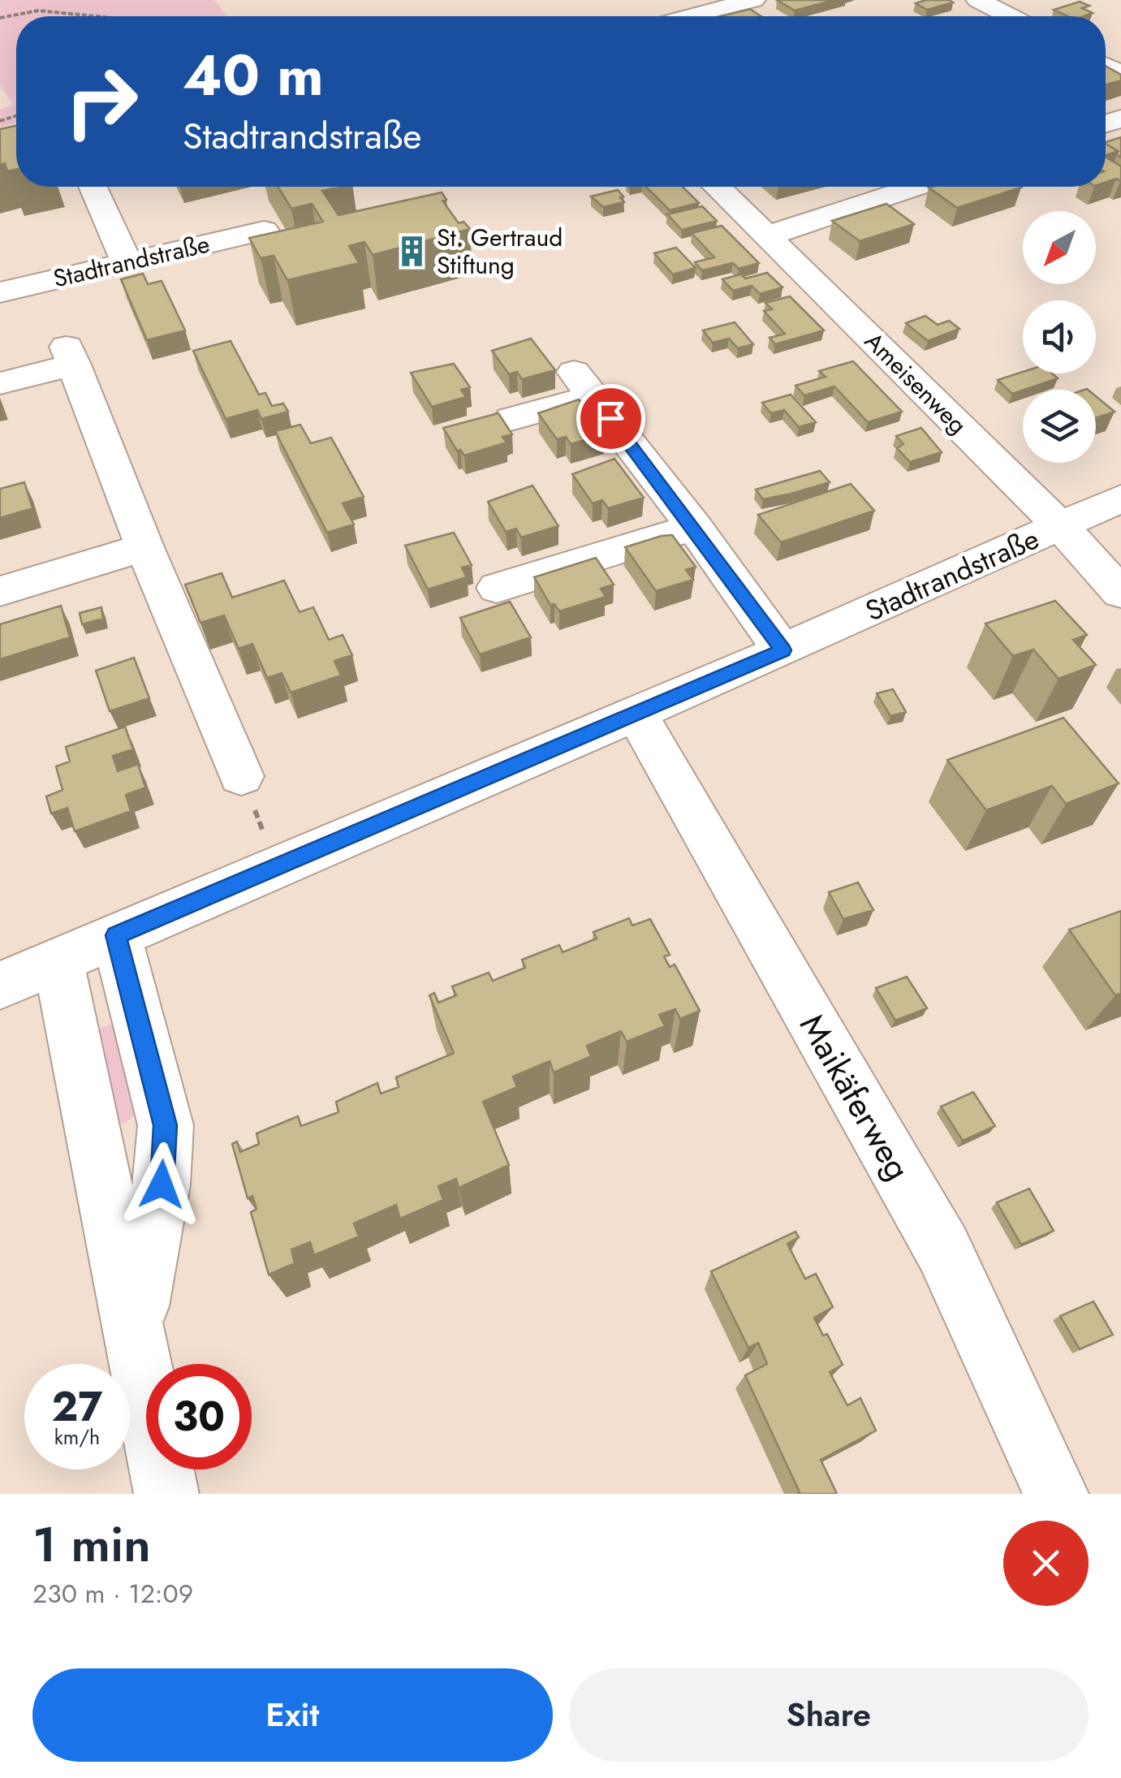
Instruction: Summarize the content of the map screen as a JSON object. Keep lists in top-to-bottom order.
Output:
{
  "streets": {
    "street": ["Stadtrandstraße", "Ameisenweg", "Maikäferweg"]
  },
  "crossings": [
    ["Stadtrandstraße", "Ameisenweg"],
    ["Stadtrandstraße", "Maikäferweg"]
  ],
  "places": {
    "building": ["St. Gertraud Stiftung"]
  },
  "north": "bottom left",
  "page": {
    "turn": ["40 m", "Stadtrandstraße"],
    "speed": "27 km/h",
    "limit": "30",
    "heading": ["1 min", "230 m · 12:09"],
    "buttons": ["Exit", "Share"]
  }
}
